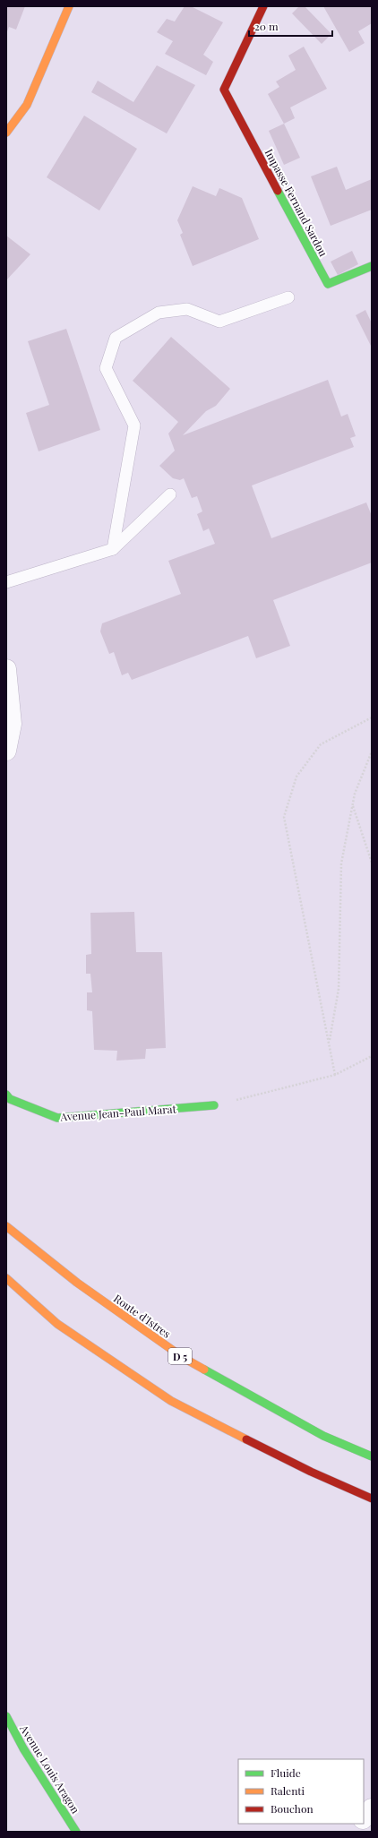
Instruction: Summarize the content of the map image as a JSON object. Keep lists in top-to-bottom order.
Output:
{
  "streets": {
    "main road": [
      "Impasse Fernand Sardou",
      "Avenue Jean-Paul Marat",
      "Route d'Istres",
      "D 5",
      "Avenue Louis Aragon"
    ]
  },
  "legend": ["Fluide", "Ralenti", "Bouchon"],
  "scale_bar": "20 m"
}
